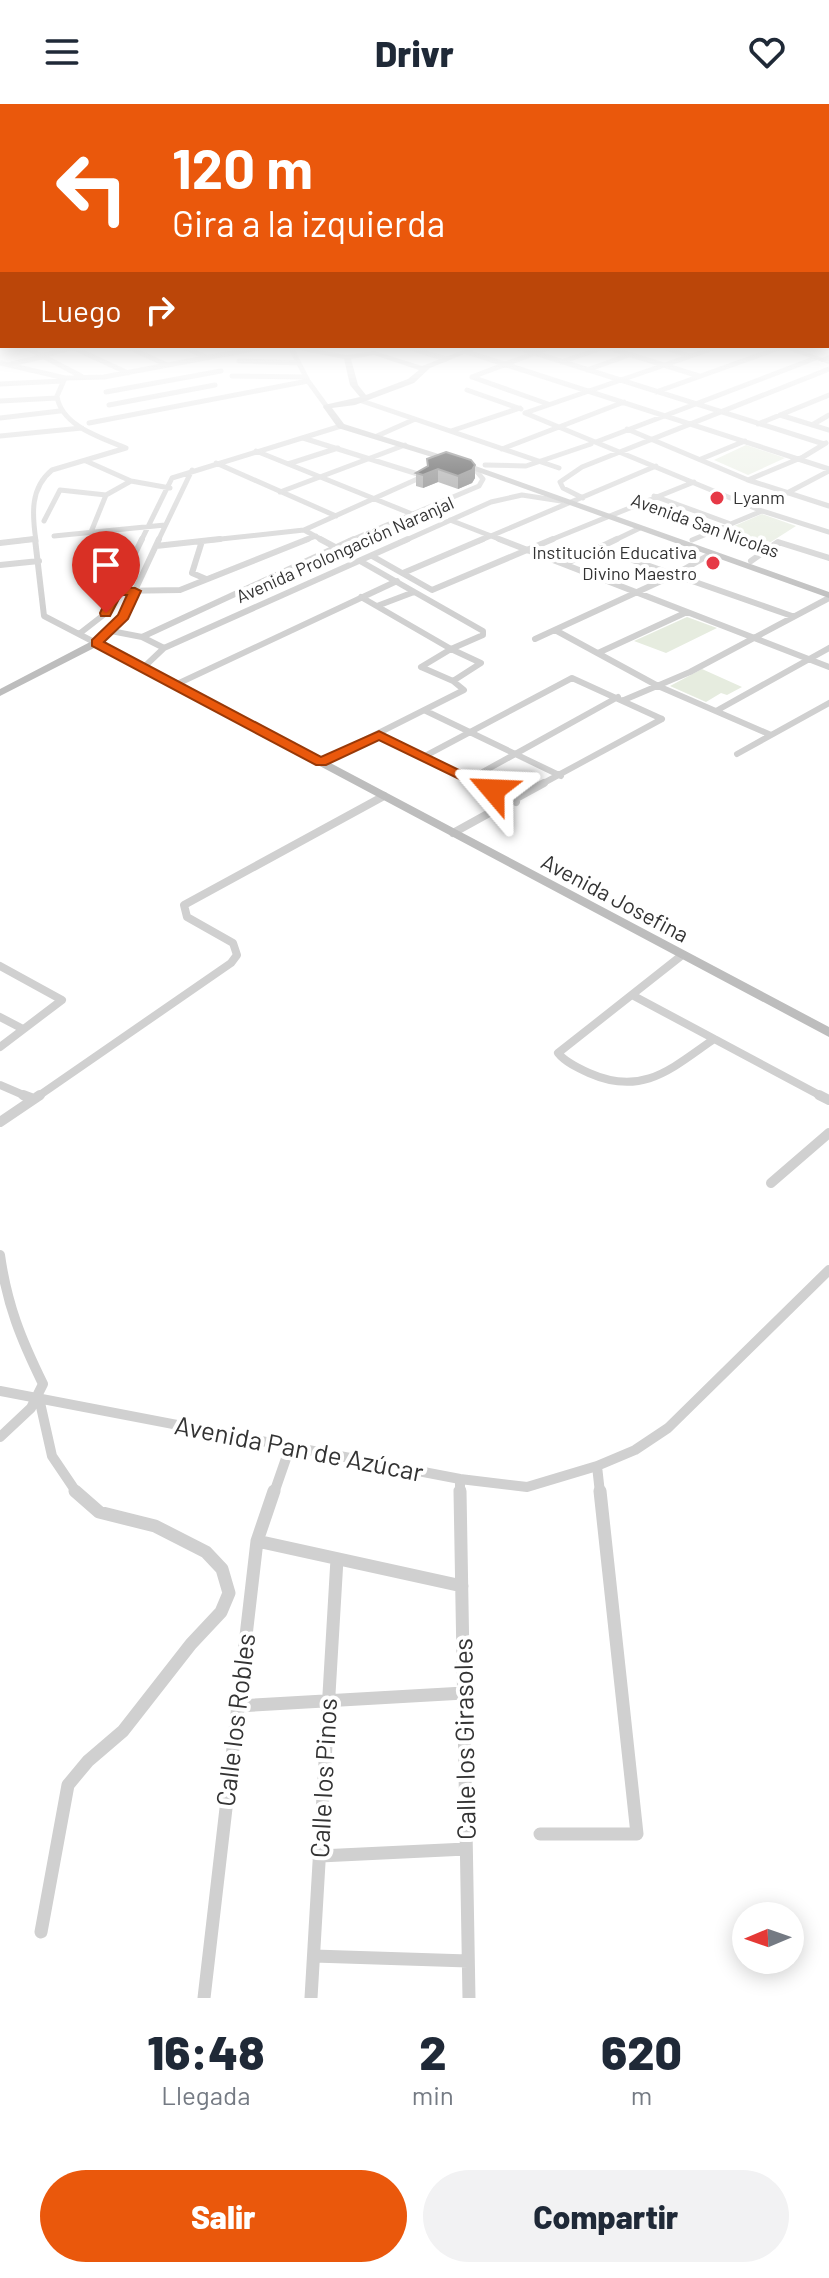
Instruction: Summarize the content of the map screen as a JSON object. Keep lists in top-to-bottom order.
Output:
{
  "streets": {
    "street": [
      "Avenida San Nicolas",
      "Avenida Prolongación Naranjal",
      "Avenida Josefina",
      "Avenida Pan de Azúcar",
      "Calle los Robles",
      "Calle los Girasoles",
      "Calle los Pinos"
    ]
  },
  "crossings": [
    ["Avenida San Nicolas", "Avenida Prolongación Naranjal"],
    ["Avenida Prolongación Naranjal", "Avenida Josefina"],
    ["Avenida Pan de Azúcar", "Calle los Robles"],
    ["Avenida Pan de Azúcar", "Calle los Girasoles"]
  ],
  "places": ["Lyanm", "Institución Educativa Divino Maestro"],
  "north": "left",
  "page": {
    "header": "Drivr",
    "turn": ["120 m", "Gira a la izquierda"],
    "then": "Luego",
    "eta": [
      "16:48",
      "Llegada",
      "2",
      "min",
      "620",
      "m"
    ],
    "buttons": ["Salir", "Compartir"]
  }
}
